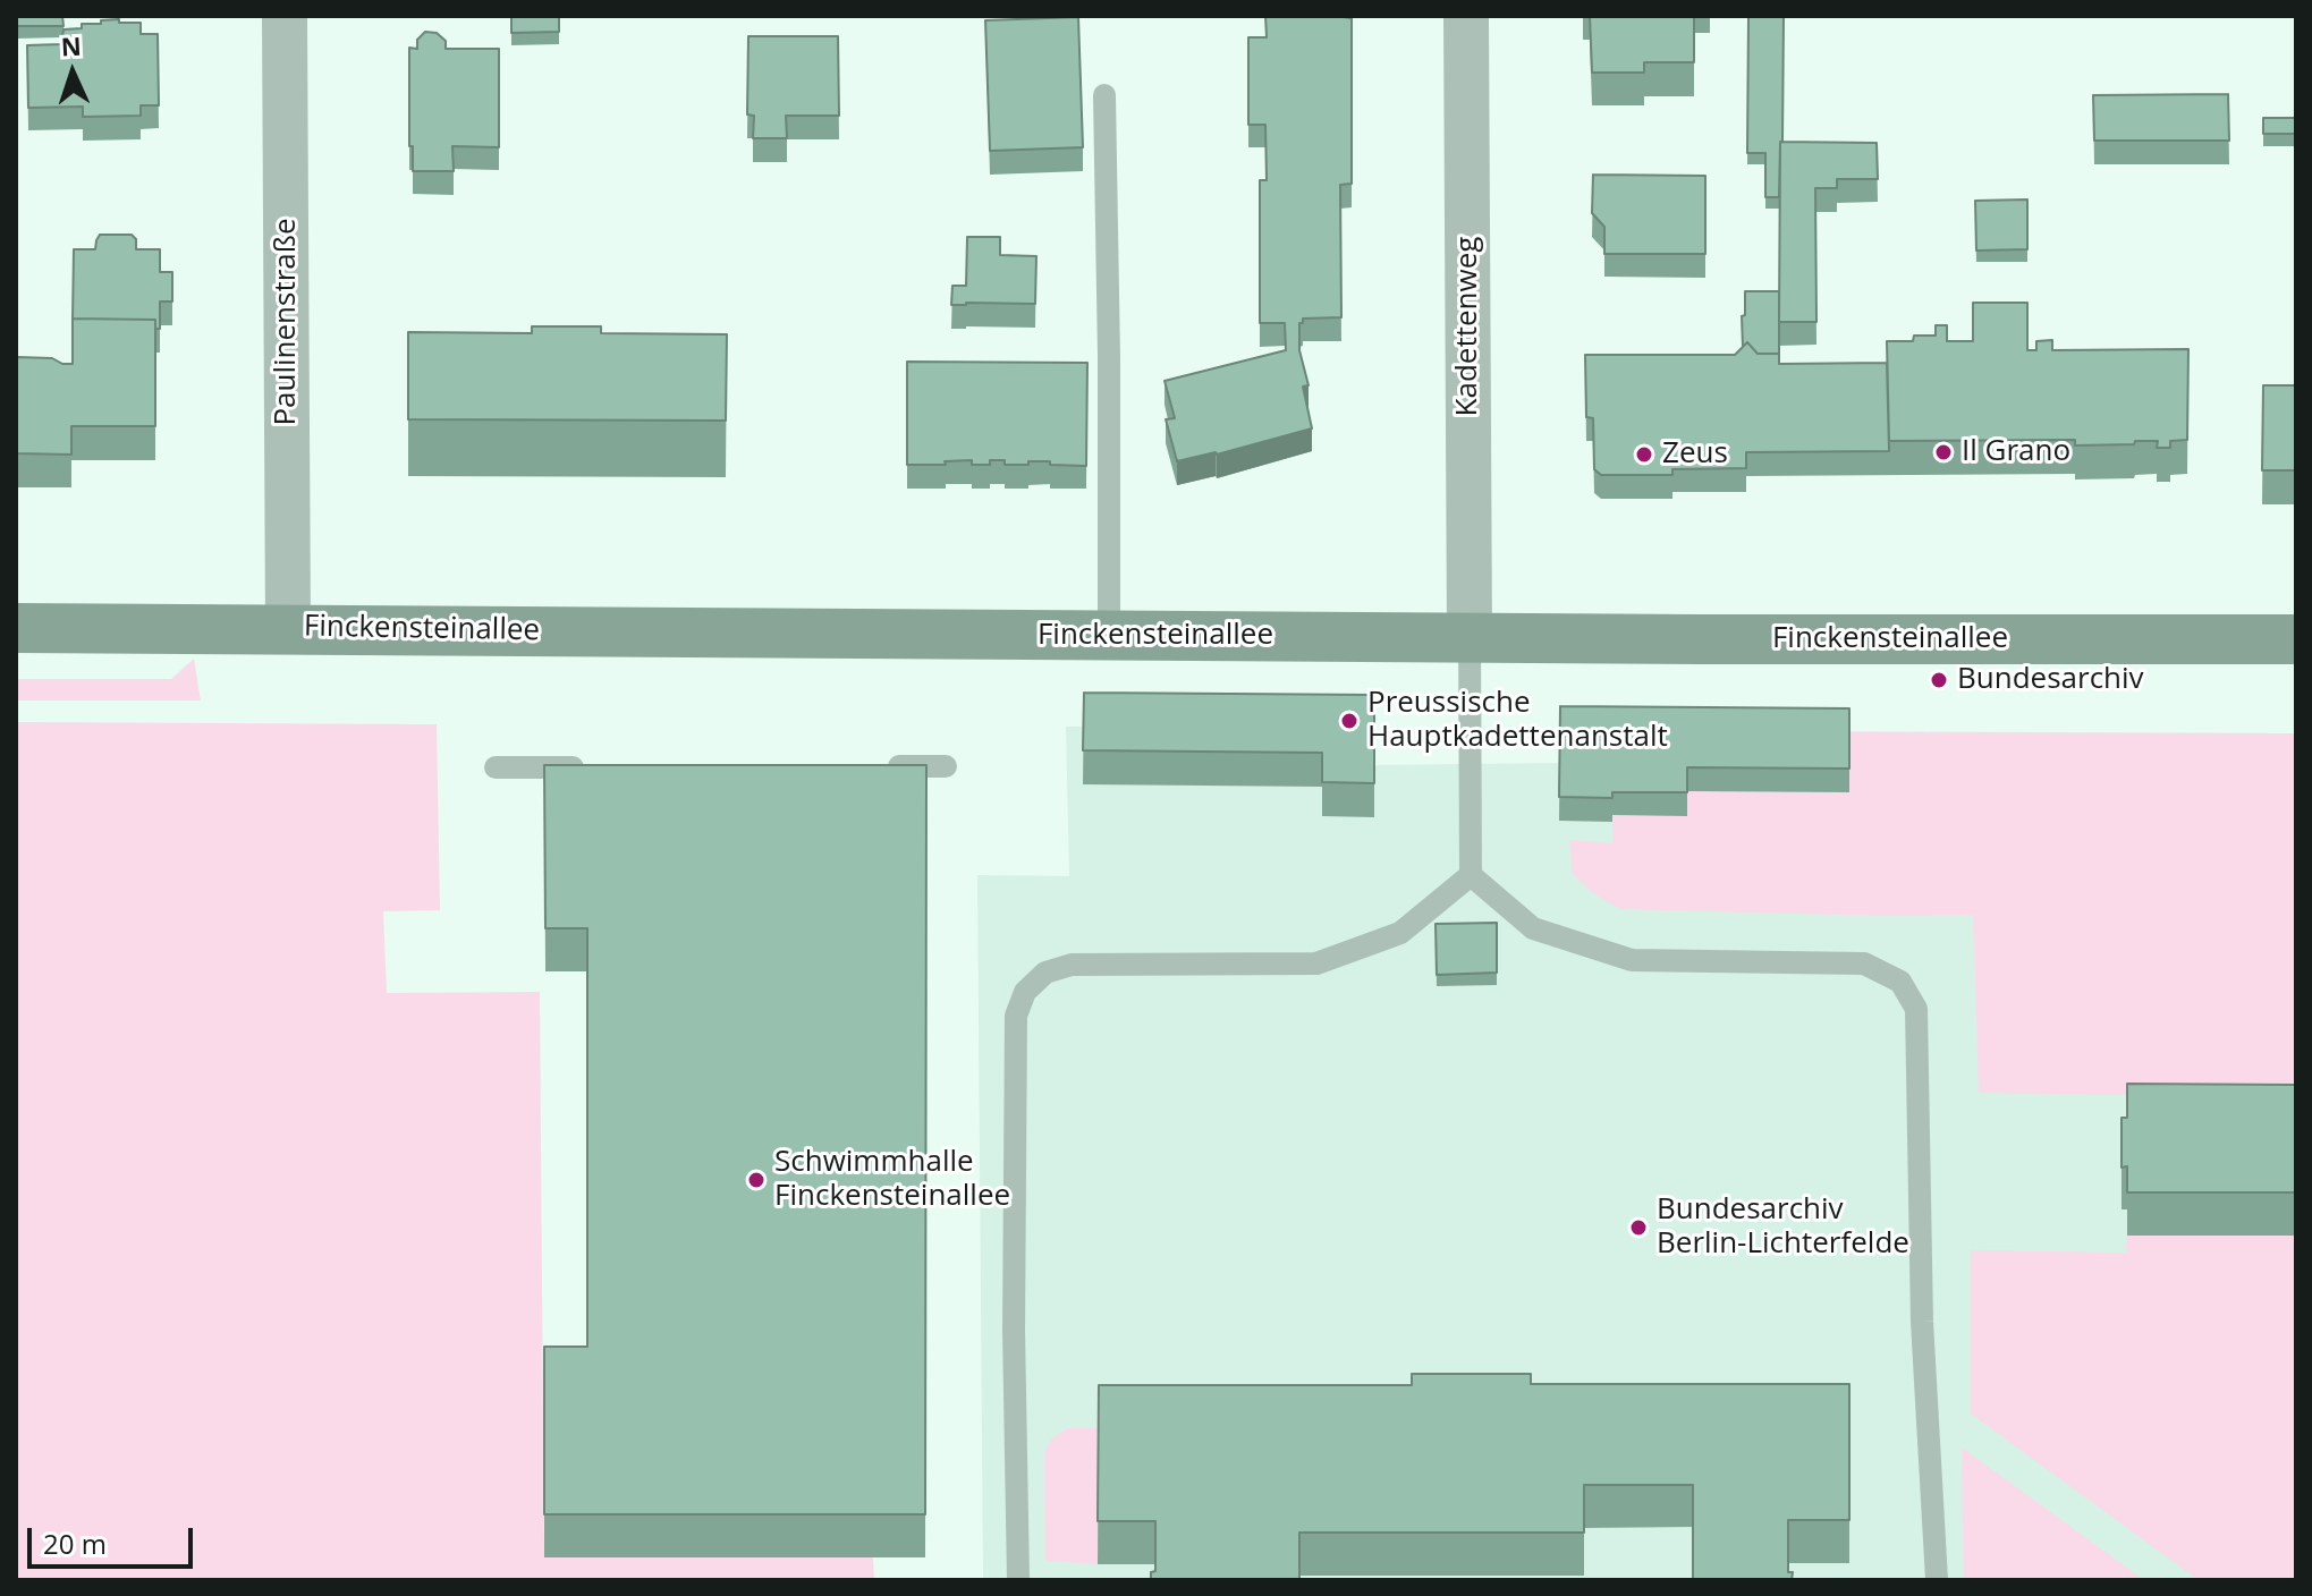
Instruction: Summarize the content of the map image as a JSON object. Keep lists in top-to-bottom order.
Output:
{
  "streets": {
    "street": ["Paulinenstraße", "Kadettenweg", "Finckensteinallee"]
  },
  "crossings": [
    ["Paulinenstraße", "Finckensteinallee"],
    ["Kadettenweg", "Finckensteinallee"]
  ],
  "places": [
    "Il Grano",
    "Zeus",
    "Bundesarchiv",
    "Preussische Hauptkadettenanstalt",
    "Schwimmhalle Finckensteinallee",
    "Bundesarchiv Berlin-Lichterfelde"
  ],
  "scale_bar": "20 m",
  "north": "top"
}
